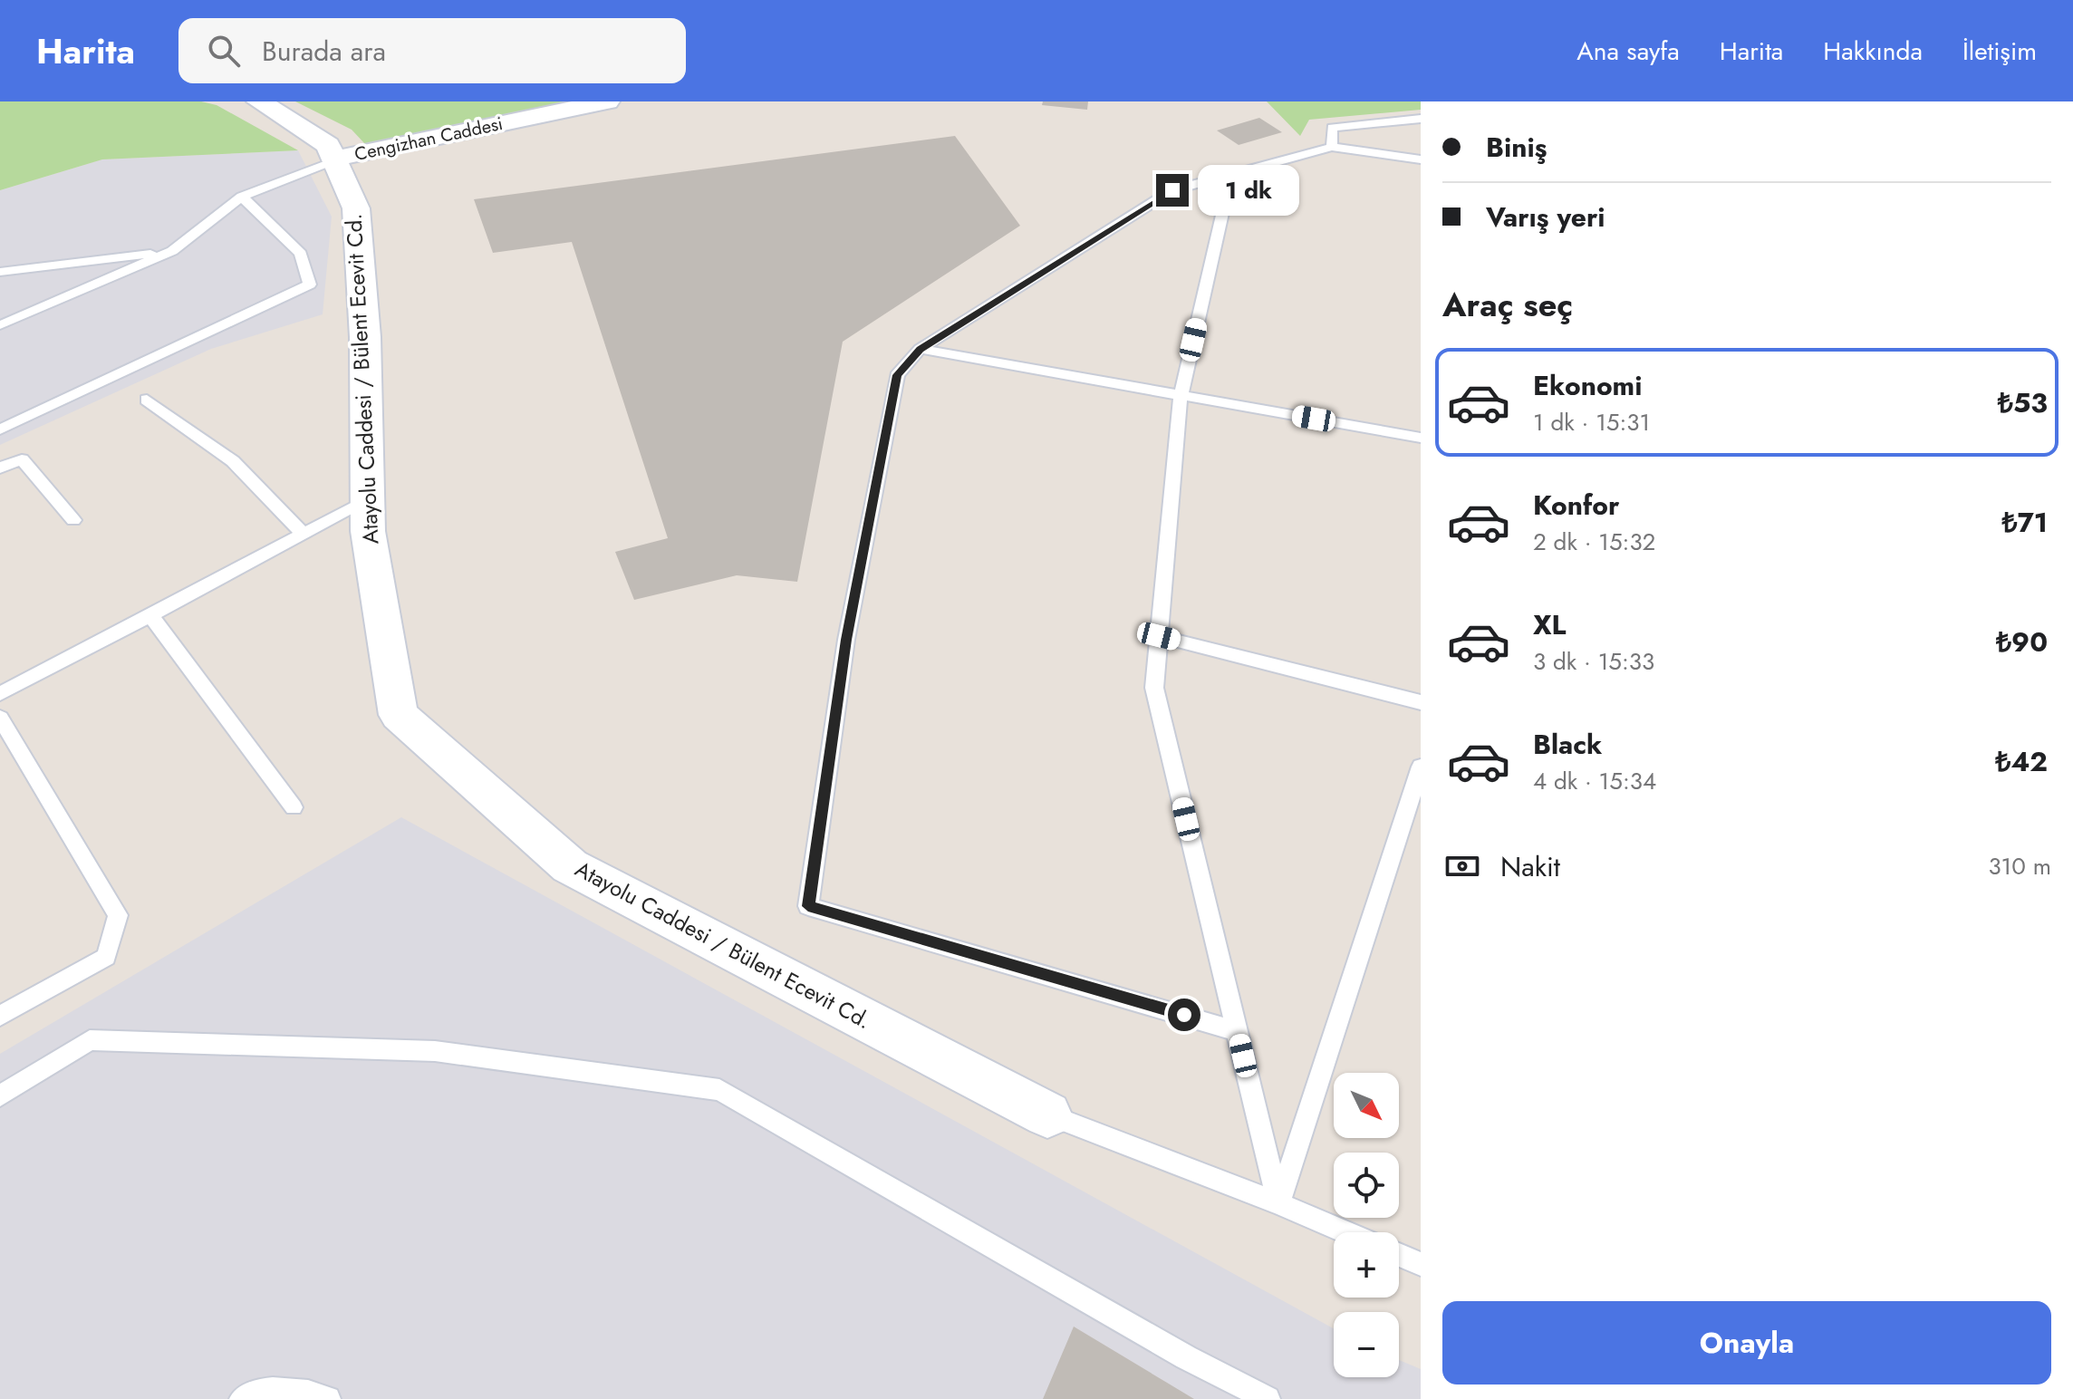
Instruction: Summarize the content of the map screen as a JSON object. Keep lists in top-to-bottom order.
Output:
{
  "streets": {
    "street": ["Cengizhan Caddesi", "Atayolu Caddesi / Bülent Ecevit Cd."]
  },
  "crossings": [
    ["Cengizhan Caddesi", "Atayolu Caddesi / Bülent Ecevit Cd."]
  ],
  "north": "bottom right",
  "page": {
    "header": "Harita",
    "search": "Burada ara",
    "nav": [
      "Ana sayfa",
      "Harita",
      "Hakkında",
      "İletişim"
    ],
    "banner": ["Biniş", "Varış yeri"],
    "bubble": "1 dk",
    "heading": "Araç seç",
    "list": [
      {
        "name": "Ekonomi",
        "note": "1 dk · 15:31",
        "value": "₺53"
      },
      {
        "name": "Konfor",
        "note": "2 dk · 15:32",
        "value": "₺71"
      },
      {
        "name": "XL",
        "note": "3 dk · 15:33",
        "value": "₺90"
      },
      {
        "name": "Black",
        "note": "4 dk · 15:34",
        "value": "₺42"
      }
    ],
    "pay": ["Nakit", "310 m"],
    "map_buttons": ["+", "−"],
    "buttons": "Onayla"
  }
}
